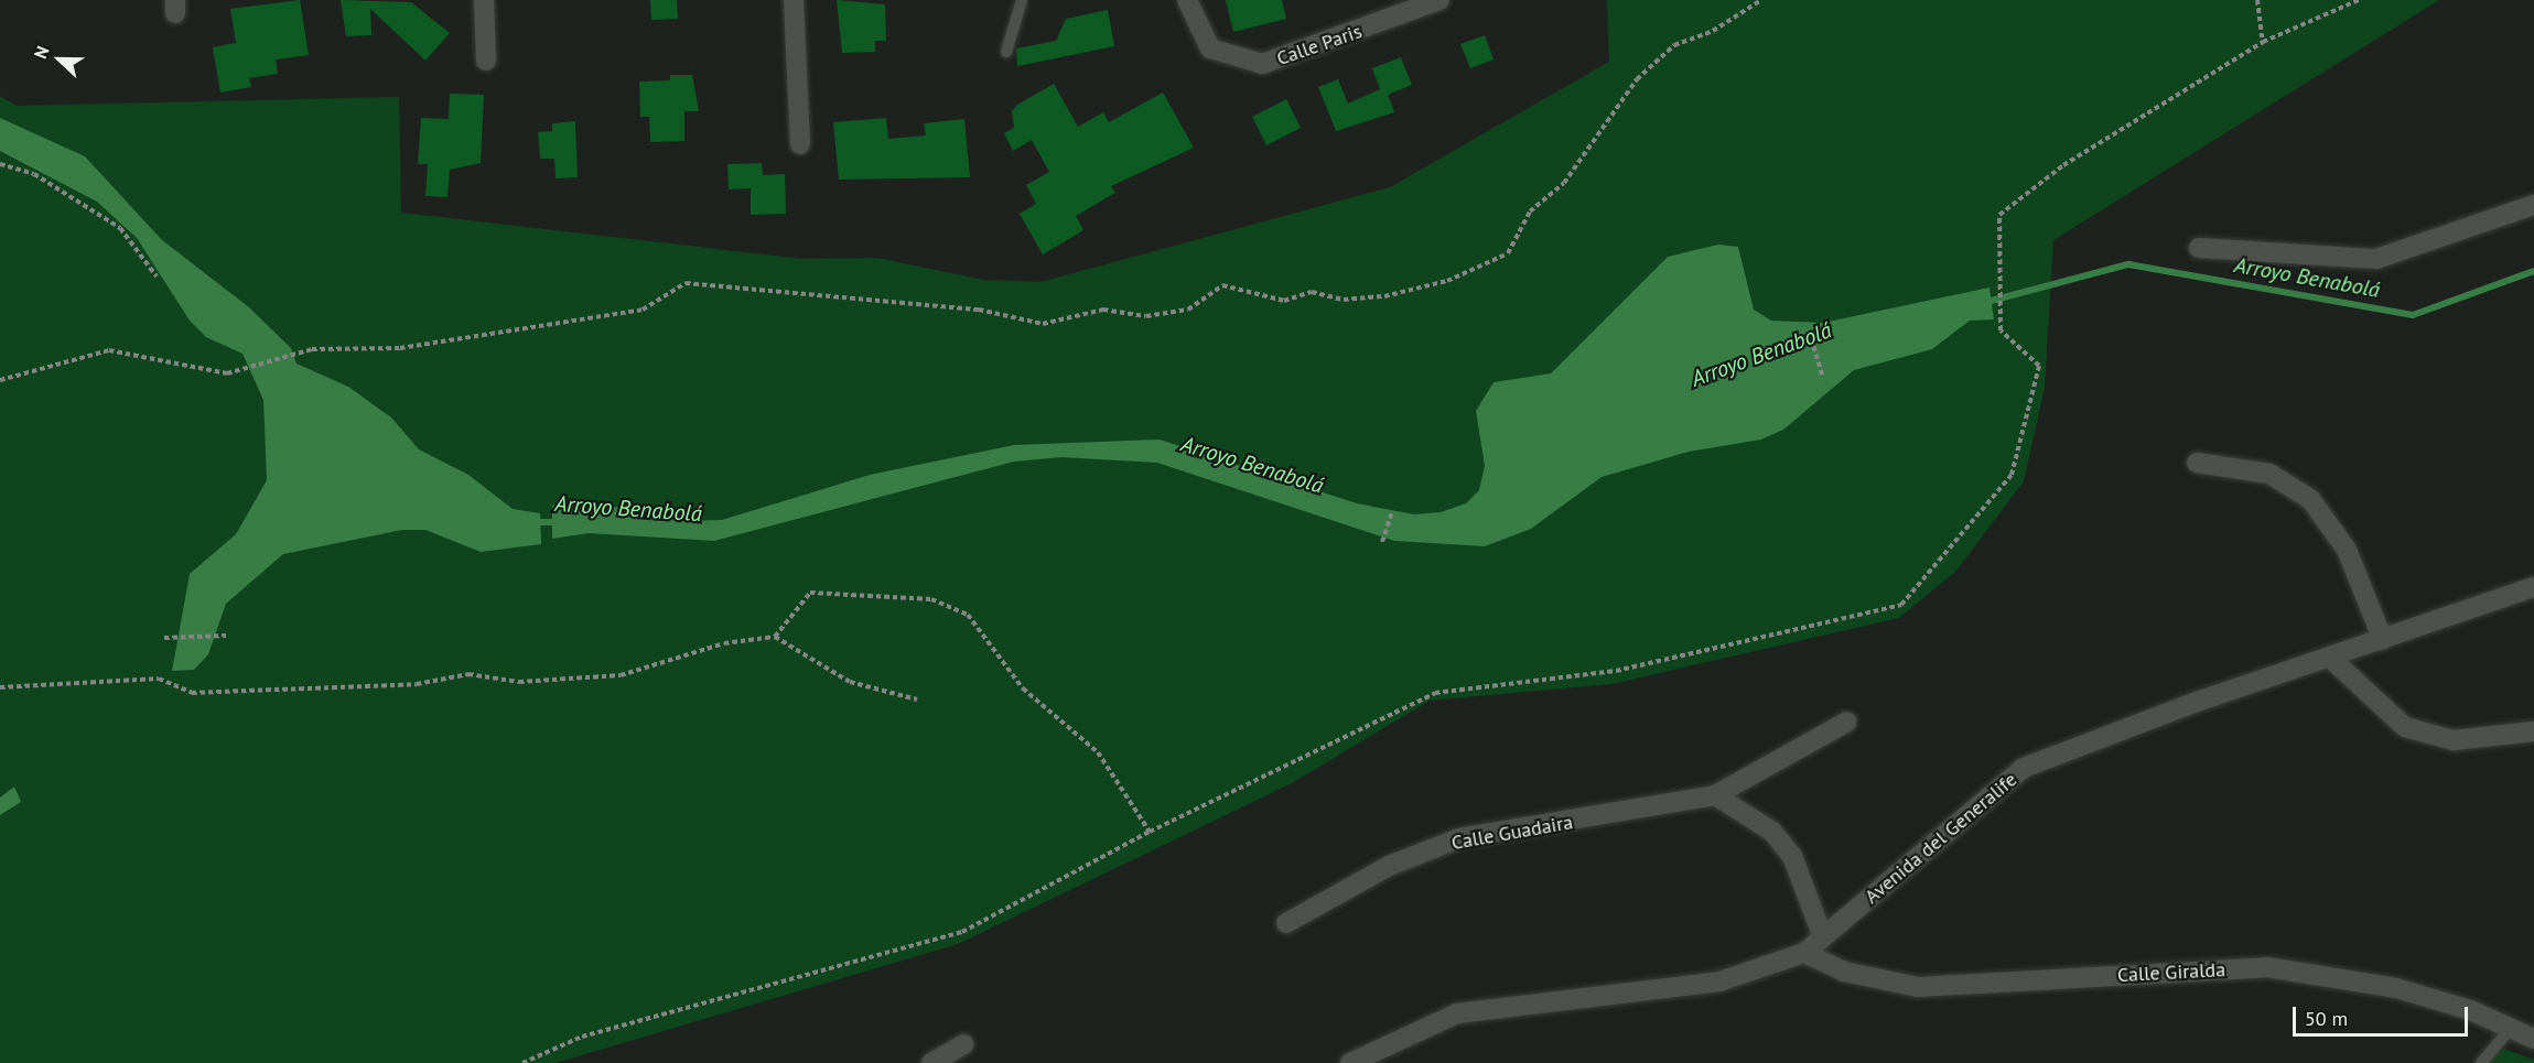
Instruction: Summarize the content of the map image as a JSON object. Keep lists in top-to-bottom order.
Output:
{
  "streets": {
    "street": [
      "Calle Paris",
      "Calle Guadaira",
      "Avenida del Generalife",
      "Calle Giralda"
    ]
  },
  "crossings": [
    ["Avenida del Generalife", "Calle Giralda"]
  ],
  "water": ["Arroyo Benabolá"],
  "scale_bar": "50 m",
  "north": "left"
}
